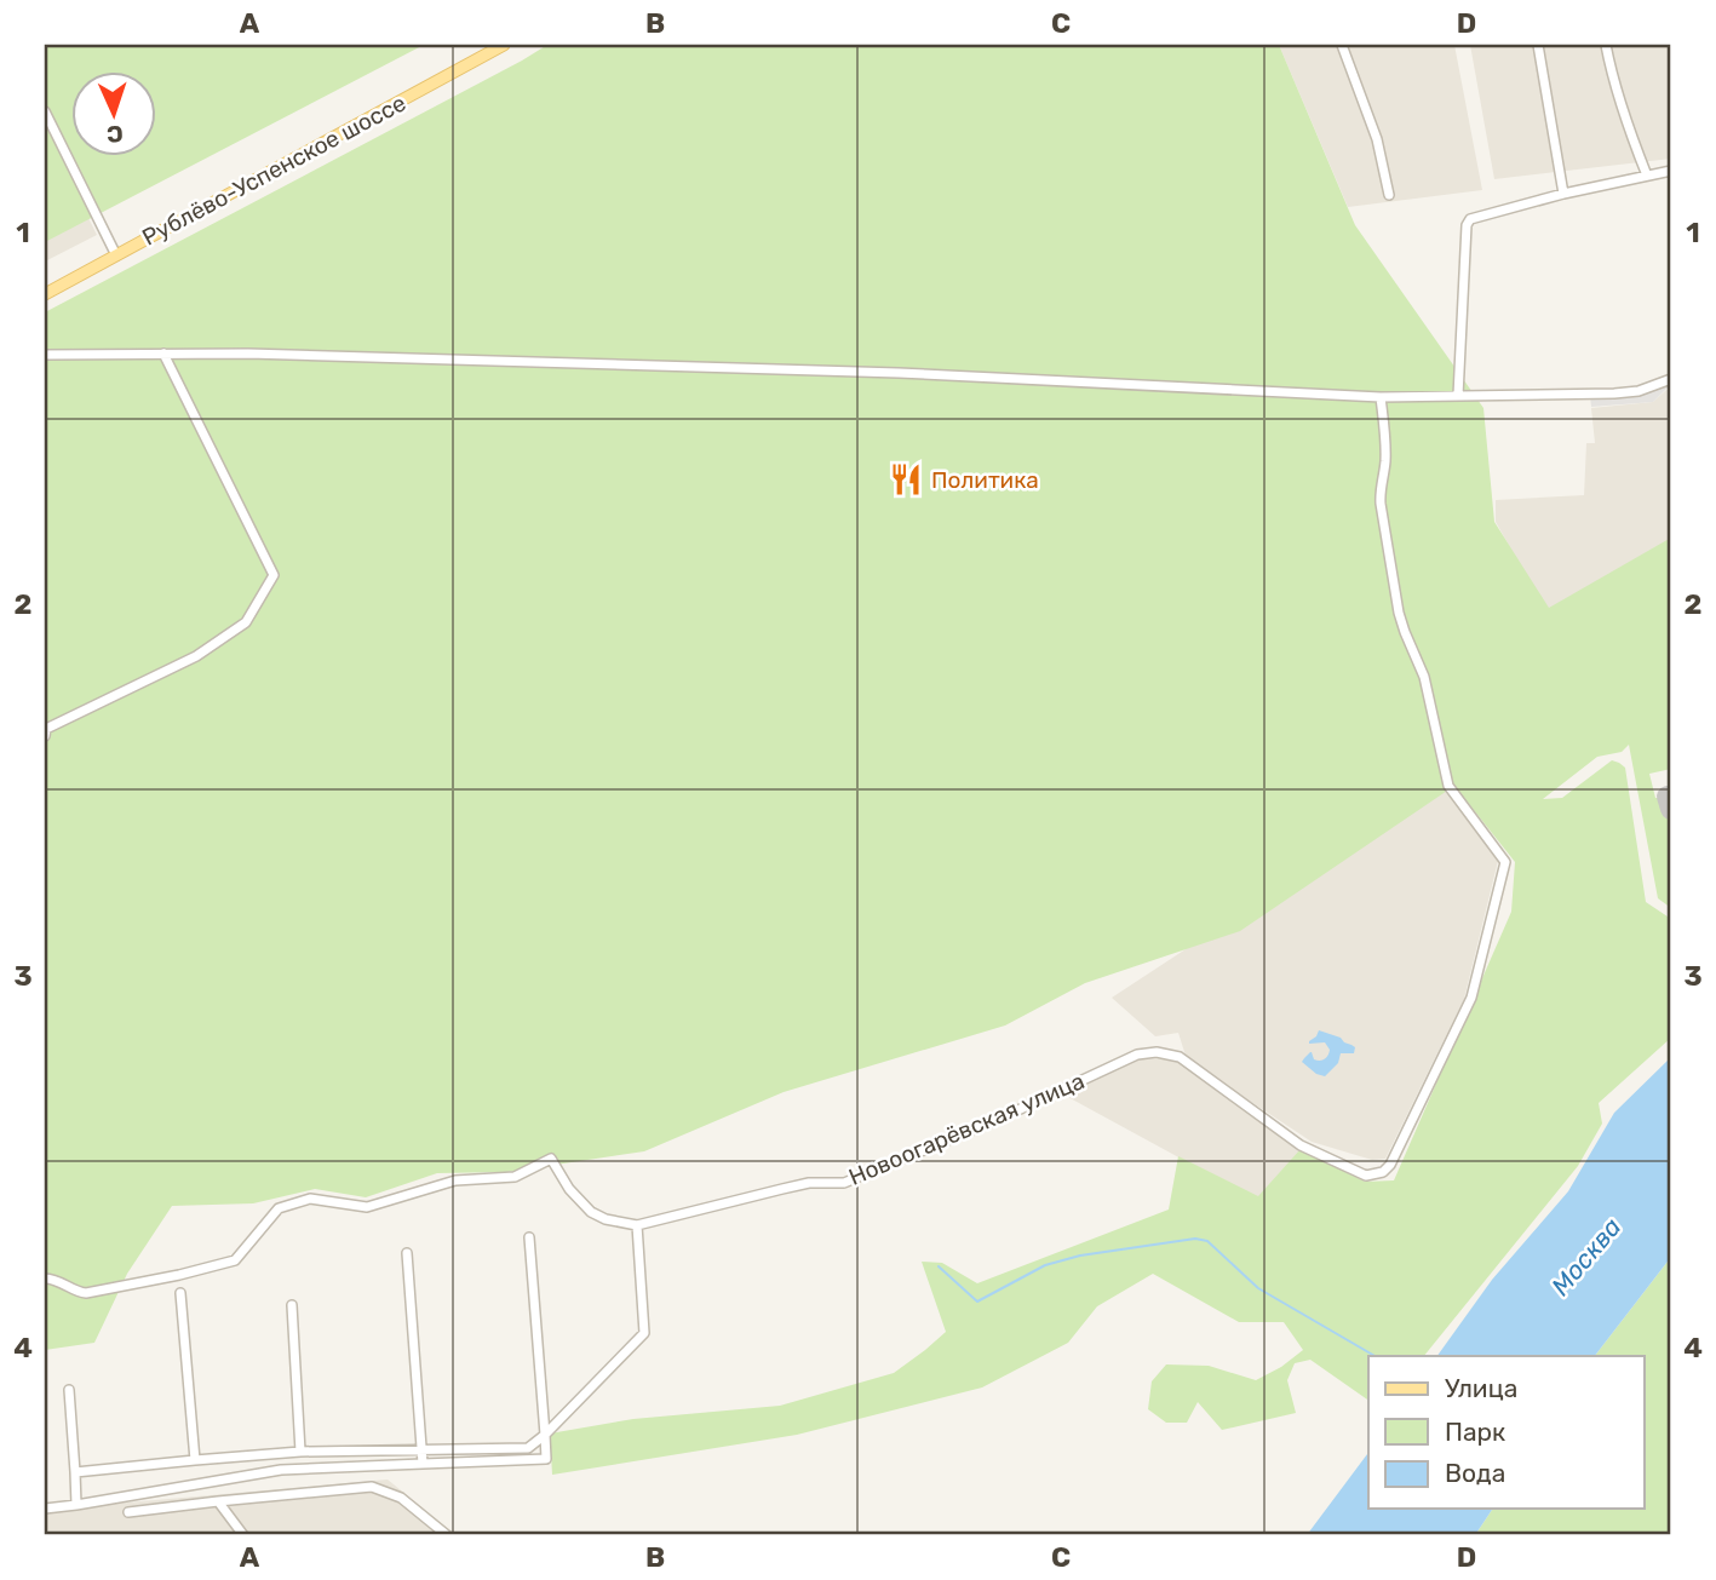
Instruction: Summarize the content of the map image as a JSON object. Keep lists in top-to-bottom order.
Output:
{
  "streets": {
    "main road": ["Рублёво-Успенское шоссе"],
    "street": ["Новоогарёвская улица"]
  },
  "water": ["Москва"],
  "places": {
    "restaurant": ["Политика"]
  },
  "legend": ["Улица", "Парк", "Вода"],
  "north": "bottom",
  "grid": {
    "columns": [
      "A",
      "B",
      "C",
      "D"
    ],
    "rows": [
      "1",
      "2",
      "3",
      "4"
    ]
  }
}
